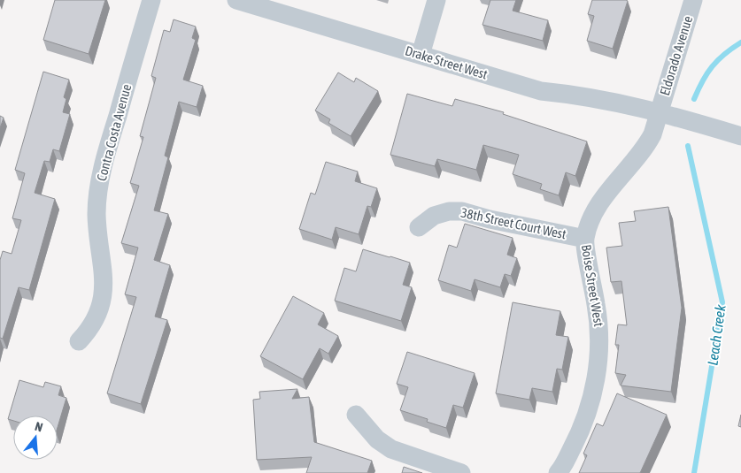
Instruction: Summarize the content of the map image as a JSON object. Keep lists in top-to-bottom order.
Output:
{
  "streets": {
    "street": [
      "Eldorado Avenue",
      "Drake Street West",
      "Contra Costa Avenue",
      "38th Street Court West",
      "Boise Street West"
    ]
  },
  "crossings": [
    ["Eldorado Avenue", "Drake Street West"],
    ["Eldorado Avenue", "Boise Street West"],
    ["Drake Street West", "Boise Street West"],
    ["38th Street Court West", "Boise Street West"]
  ],
  "water": ["Leach Creek"],
  "north": "top"
}
